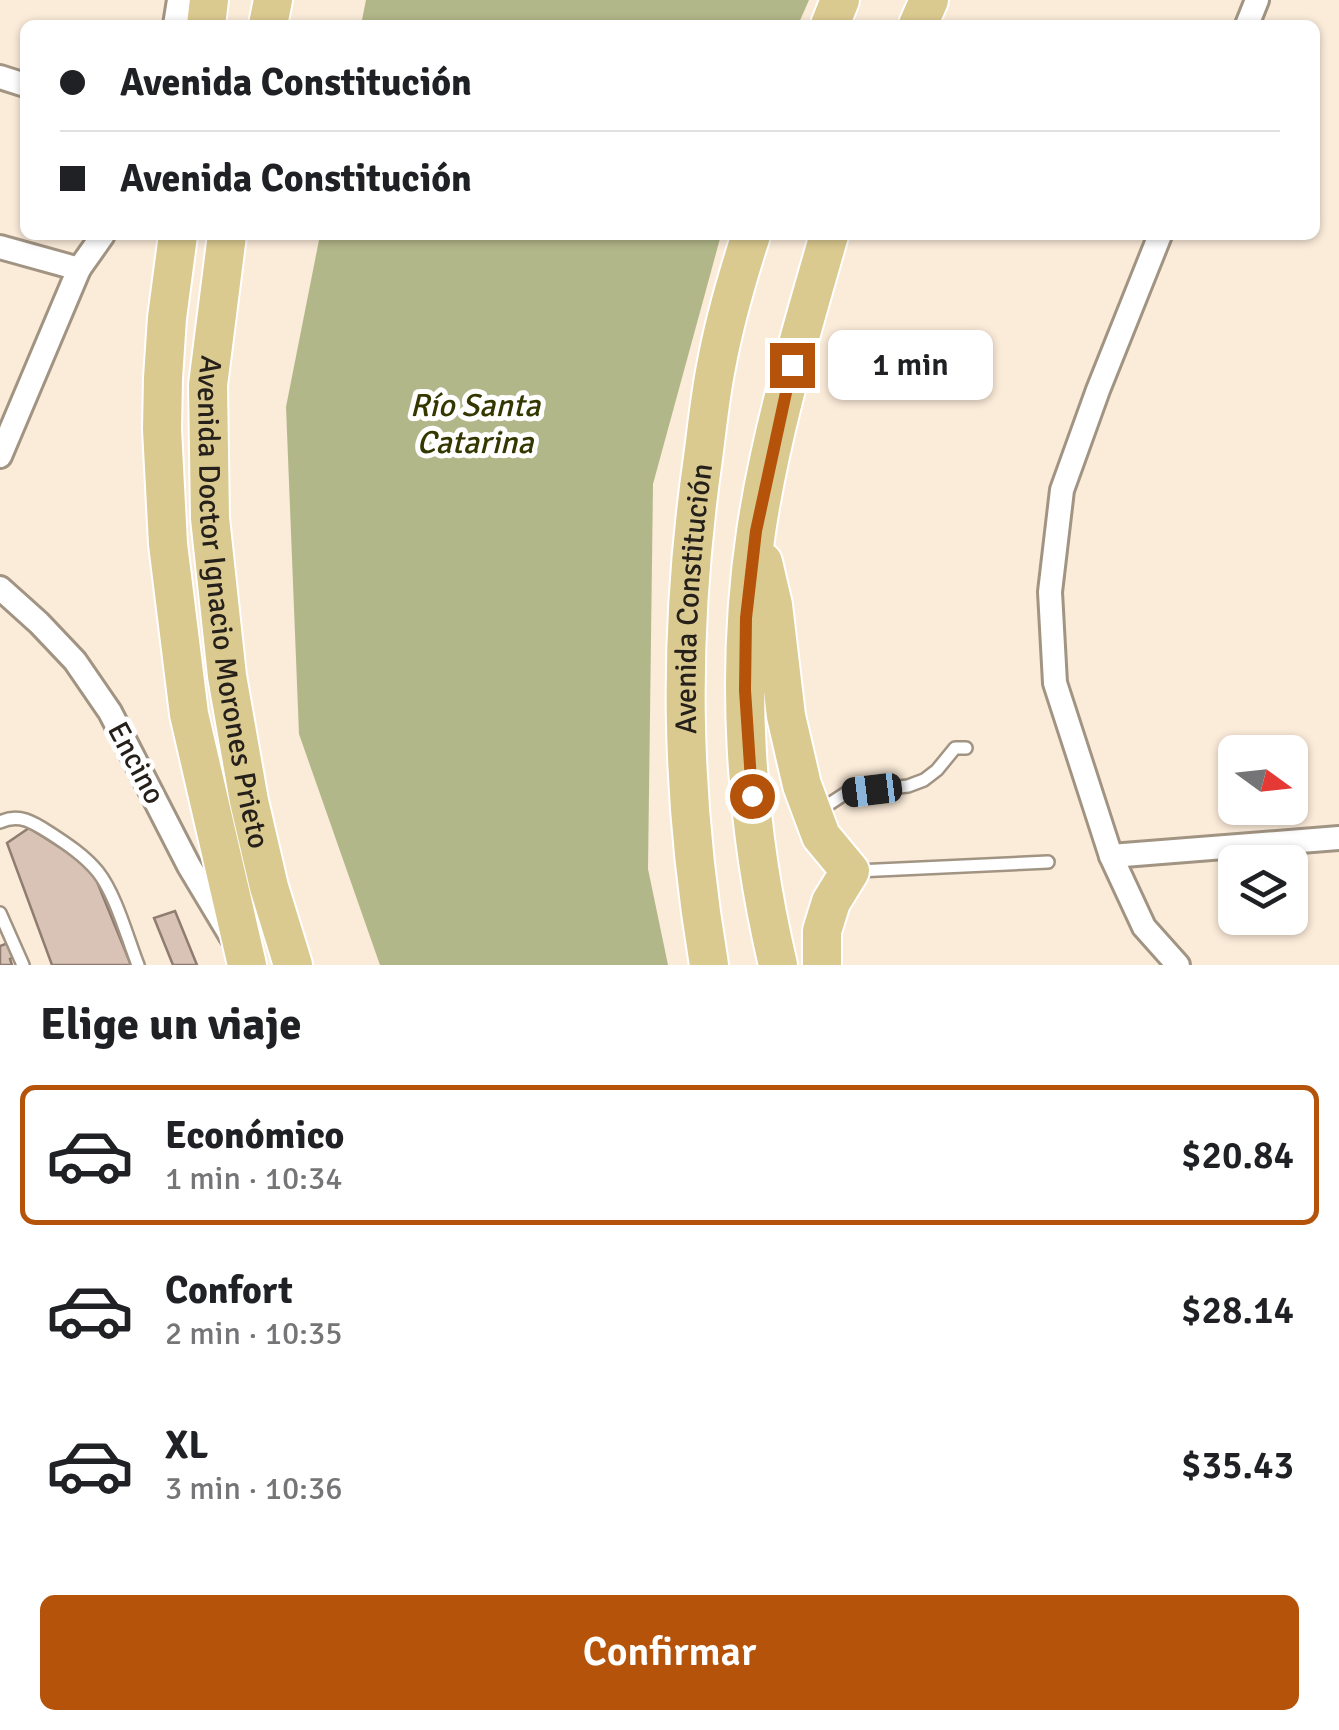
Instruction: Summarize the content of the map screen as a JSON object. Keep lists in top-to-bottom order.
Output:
{
  "streets": {
    "highway": ["Avenida Constitución", "Avenida Doctor Ignacio Morones Prieto"],
    "street": ["Encino"]
  },
  "crossings": [
    ["Avenida Doctor Ignacio Morones Prieto", "Encino"]
  ],
  "water": ["Río Santa Catarina"],
  "north": "right",
  "page": {
    "banner": ["Avenida Constitución", "Avenida Constitución"],
    "bubble": "1 min",
    "heading": "Elige un viaje",
    "list": [
      {
        "name": "Económico",
        "note": "1 min · 10:34",
        "value": "$20.84"
      },
      {
        "name": "Confort",
        "note": "2 min · 10:35",
        "value": "$28.14"
      },
      {
        "name": "XL",
        "note": "3 min · 10:36",
        "value": "$35.43"
      }
    ],
    "buttons": "Confirmar"
  }
}
